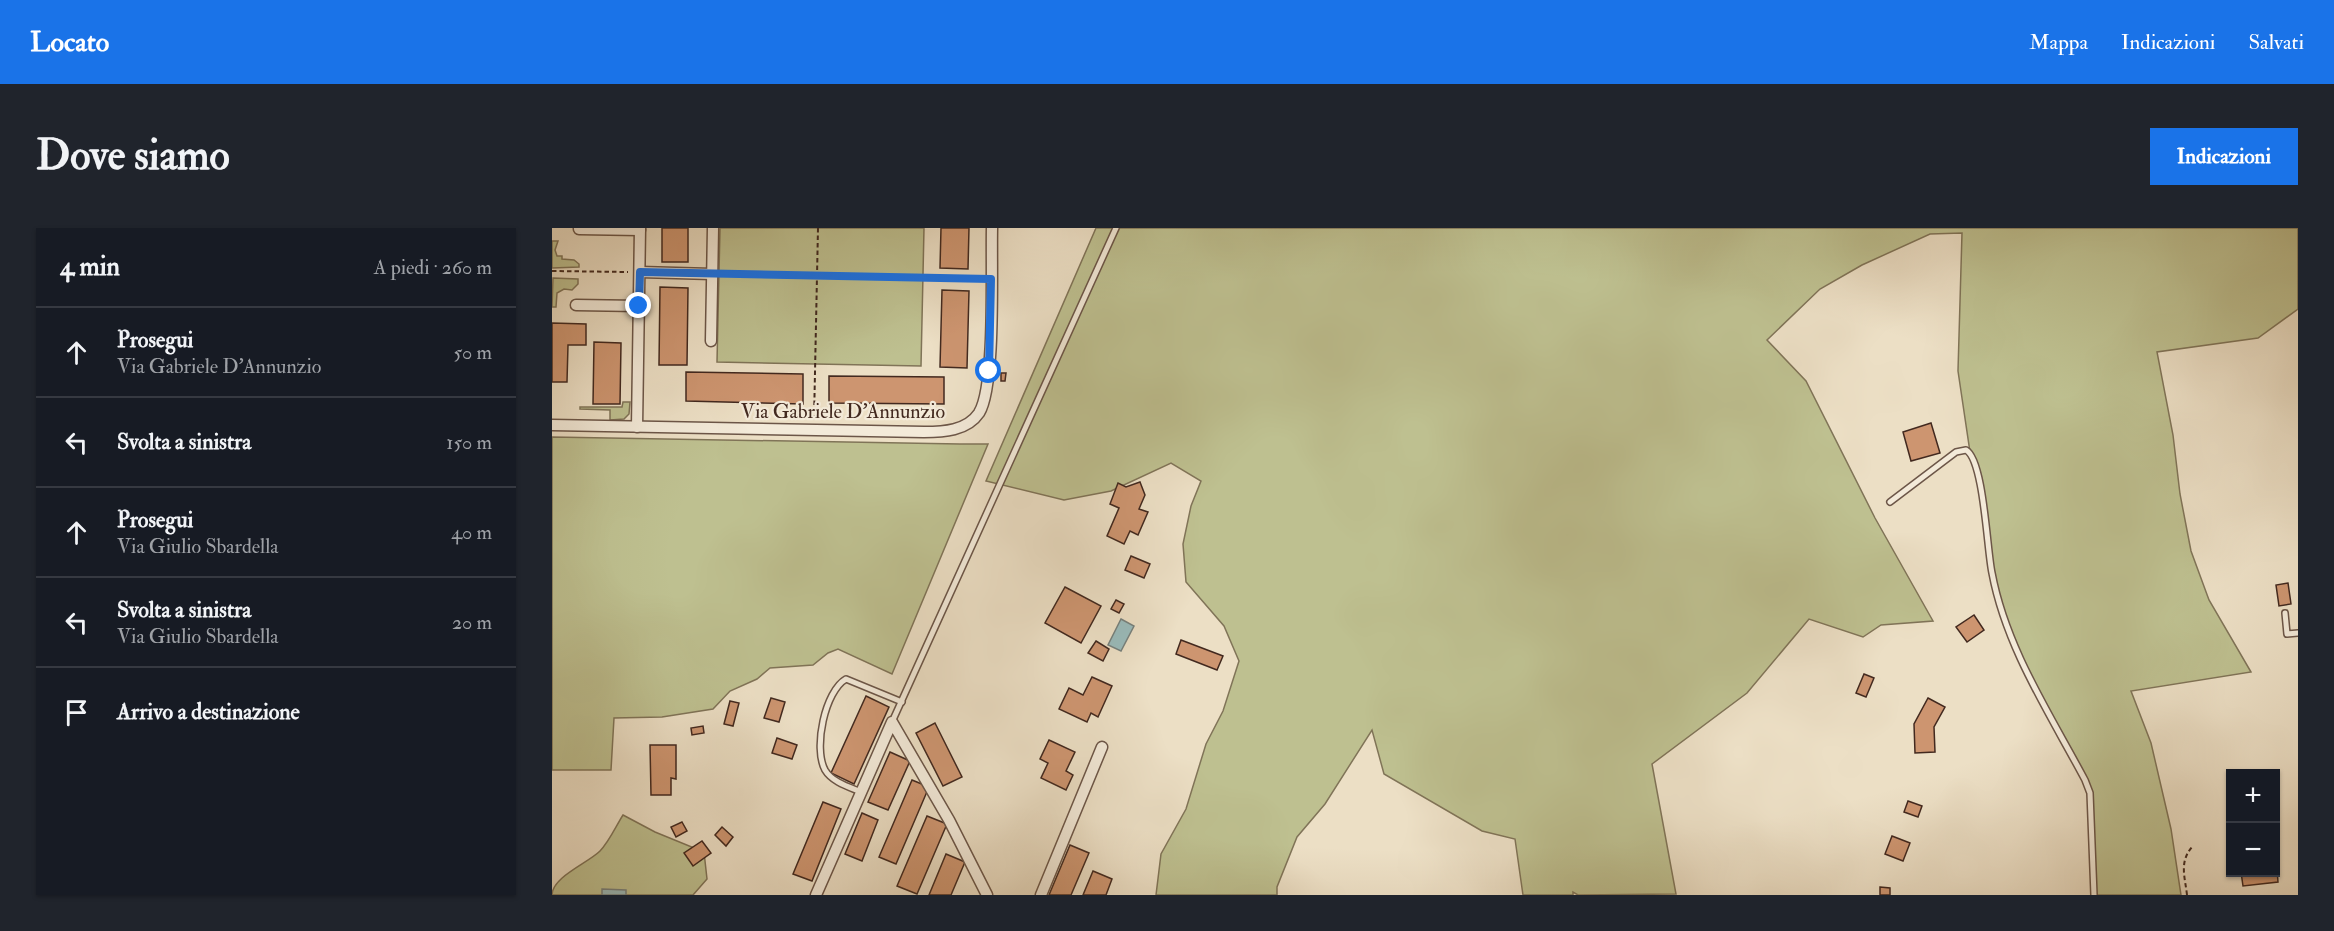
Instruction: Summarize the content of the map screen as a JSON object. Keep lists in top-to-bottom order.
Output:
{
  "streets": {
    "street": ["Via Gabriele D'Annunzio"]
  },
  "page": {
    "header": "Locato",
    "nav": ["Mappa", "Indicazioni", "Salvati"],
    "buttons": "Indicazioni",
    "title": "Dove siamo",
    "heading": ["4 min", "A piedi · 260 m"],
    "list": [
      ["Prosegui", "Via Gabriele D'Annunzio", "50 m"],
      ["Svolta a sinistra", "150 m"],
      ["Prosegui", "Via Giulio Sbardella", "40 m"],
      ["Svolta a sinistra", "Via Giulio Sbardella", "20 m"],
      "Arrivo a destinazione"
    ],
    "map_buttons": ["+", "−"]
  }
}
